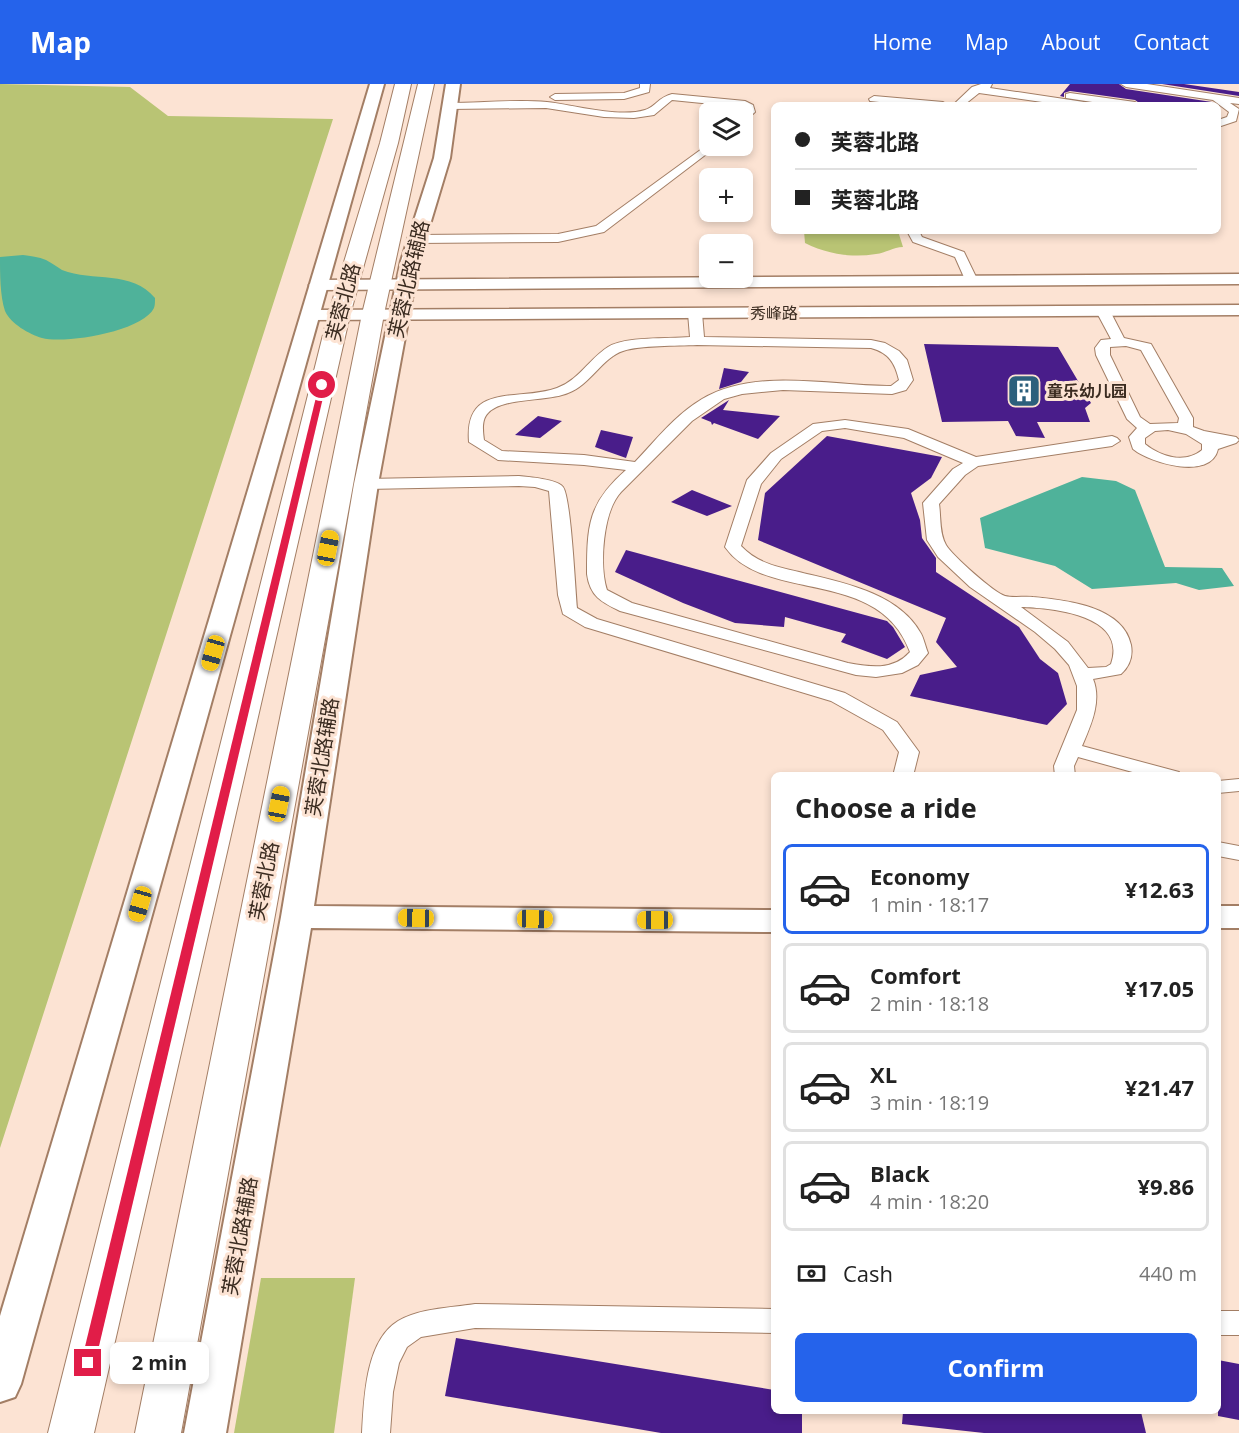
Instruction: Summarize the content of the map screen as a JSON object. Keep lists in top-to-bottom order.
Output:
{
  "streets": {
    "main road": ["芙蓉北路辅路", "芙蓉北路"],
    "street": ["秀峰路"]
  },
  "crossings": [
    ["芙蓉北路辅路", "芙蓉北路"],
    ["芙蓉北路辅路", "秀峰路"],
    ["芙蓉北路", "秀峰路"]
  ],
  "places": {
    "building": ["童乐幼儿园"]
  },
  "page": {
    "header": "Map",
    "nav": [
      "Home",
      "Map",
      "About",
      "Contact"
    ],
    "map_buttons": ["+", "−"],
    "banner": ["芙蓉北路", "芙蓉北路"],
    "heading": "Choose a ride",
    "list": [
      {
        "name": "Economy",
        "note": "1 min · 18:17",
        "value": "¥12.63"
      },
      {
        "name": "Comfort",
        "note": "2 min · 18:18",
        "value": "¥17.05"
      },
      {
        "name": "XL",
        "note": "3 min · 18:19",
        "value": "¥21.47"
      },
      {
        "name": "Black",
        "note": "4 min · 18:20",
        "value": "¥9.86"
      }
    ],
    "pay": ["Cash", "440 m"],
    "buttons": "Confirm",
    "bubble": "2 min"
  }
}
